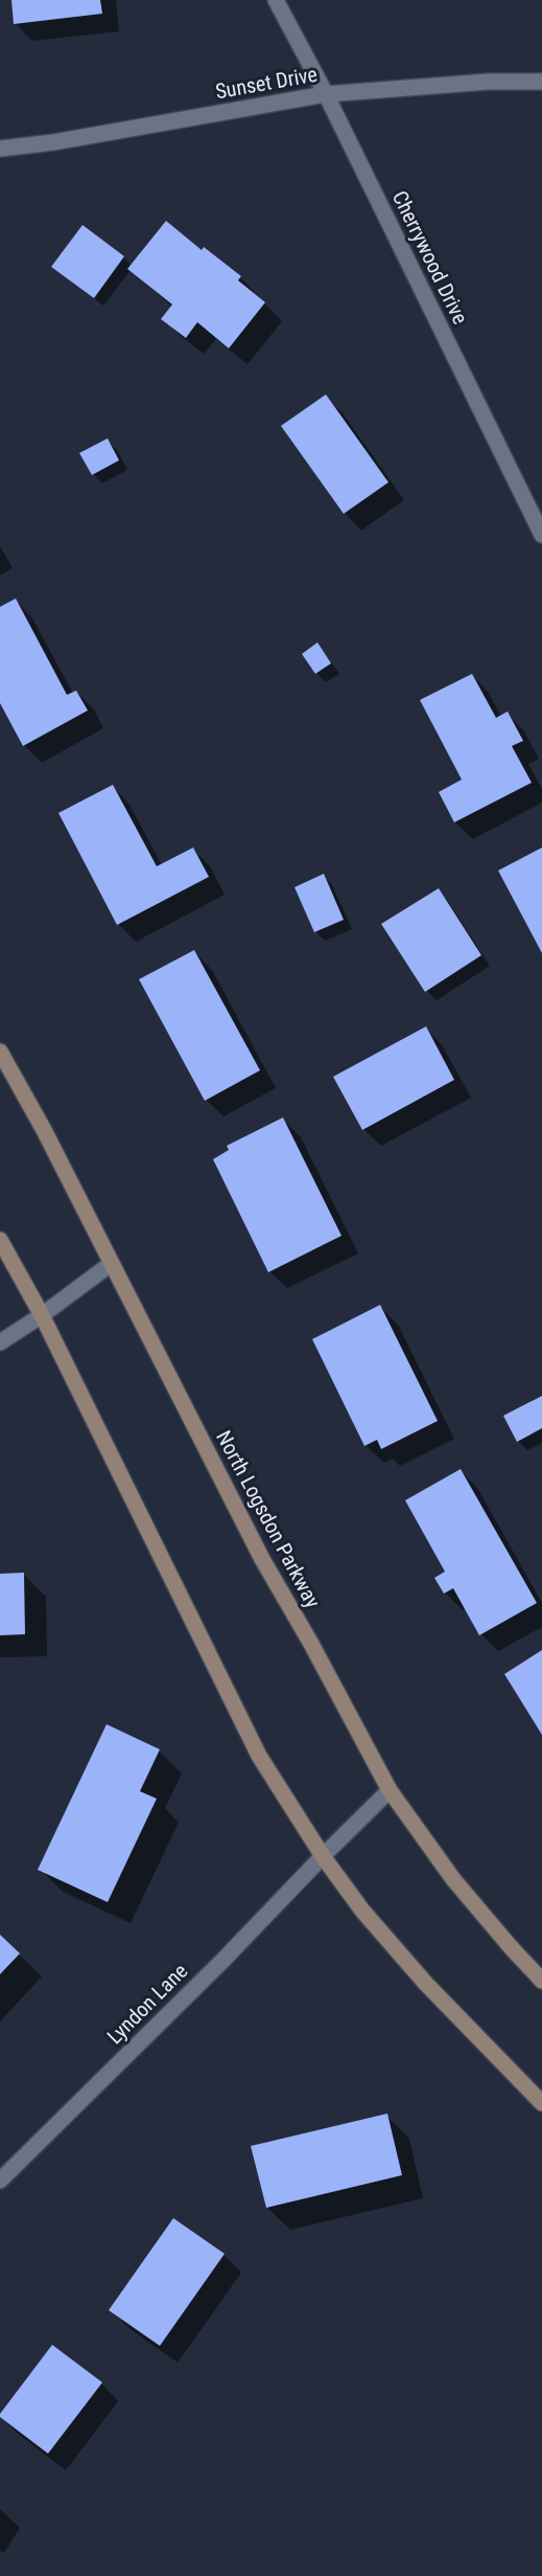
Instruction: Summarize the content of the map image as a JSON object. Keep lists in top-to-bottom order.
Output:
{
  "streets": {
    "main road": ["North Logsdon Parkway"],
    "street": ["Sunset Drive", "Cherrywood Drive", "Lyndon Lane"]
  },
  "crossings": [
    ["Sunset Drive", "Cherrywood Drive"],
    ["North Logsdon Parkway", "Lyndon Lane"]
  ]
}
